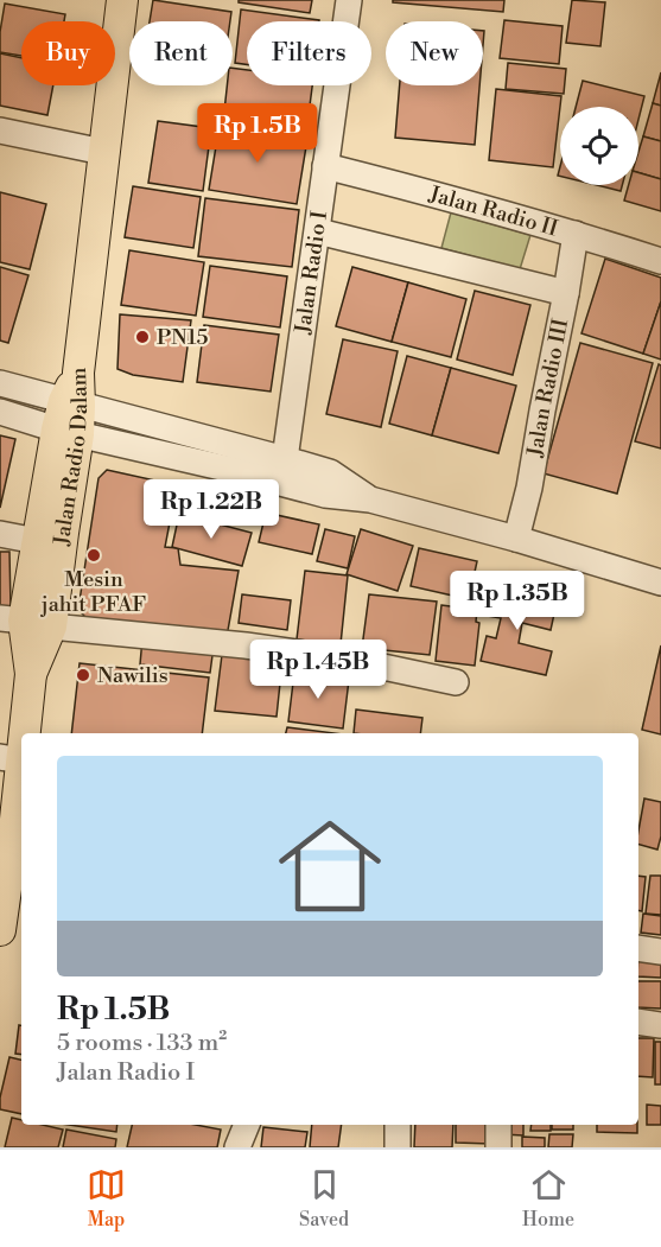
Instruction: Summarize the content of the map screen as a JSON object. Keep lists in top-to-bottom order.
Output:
{
  "streets": {
    "main road": ["Jalan Radio Dalam"],
    "street": ["Jalan Radio II", "Jalan Radio I", "Jalan Radio III"]
  },
  "crossings": [
    ["Jalan Radio II", "Jalan Radio I"],
    ["Jalan Radio II", "Jalan Radio III"]
  ],
  "places": ["PN15", "Mesin jahit PFAF", "Nawilis"],
  "page": {
    "chip": [
      "Buy",
      "Rent",
      "Filters",
      "New"
    ],
    "price": [
      "Rp 1.5B",
      "Rp 1.22B",
      "Rp 1.35B",
      "Rp 1.45B"
    ],
    "list": [
      {
        "name": "Rp 1.5B",
        "note": "5 rooms · 133 m² · Jalan Radio I"
      }
    ],
    "tabs": ["Map", "Saved", "Home"]
  }
}
